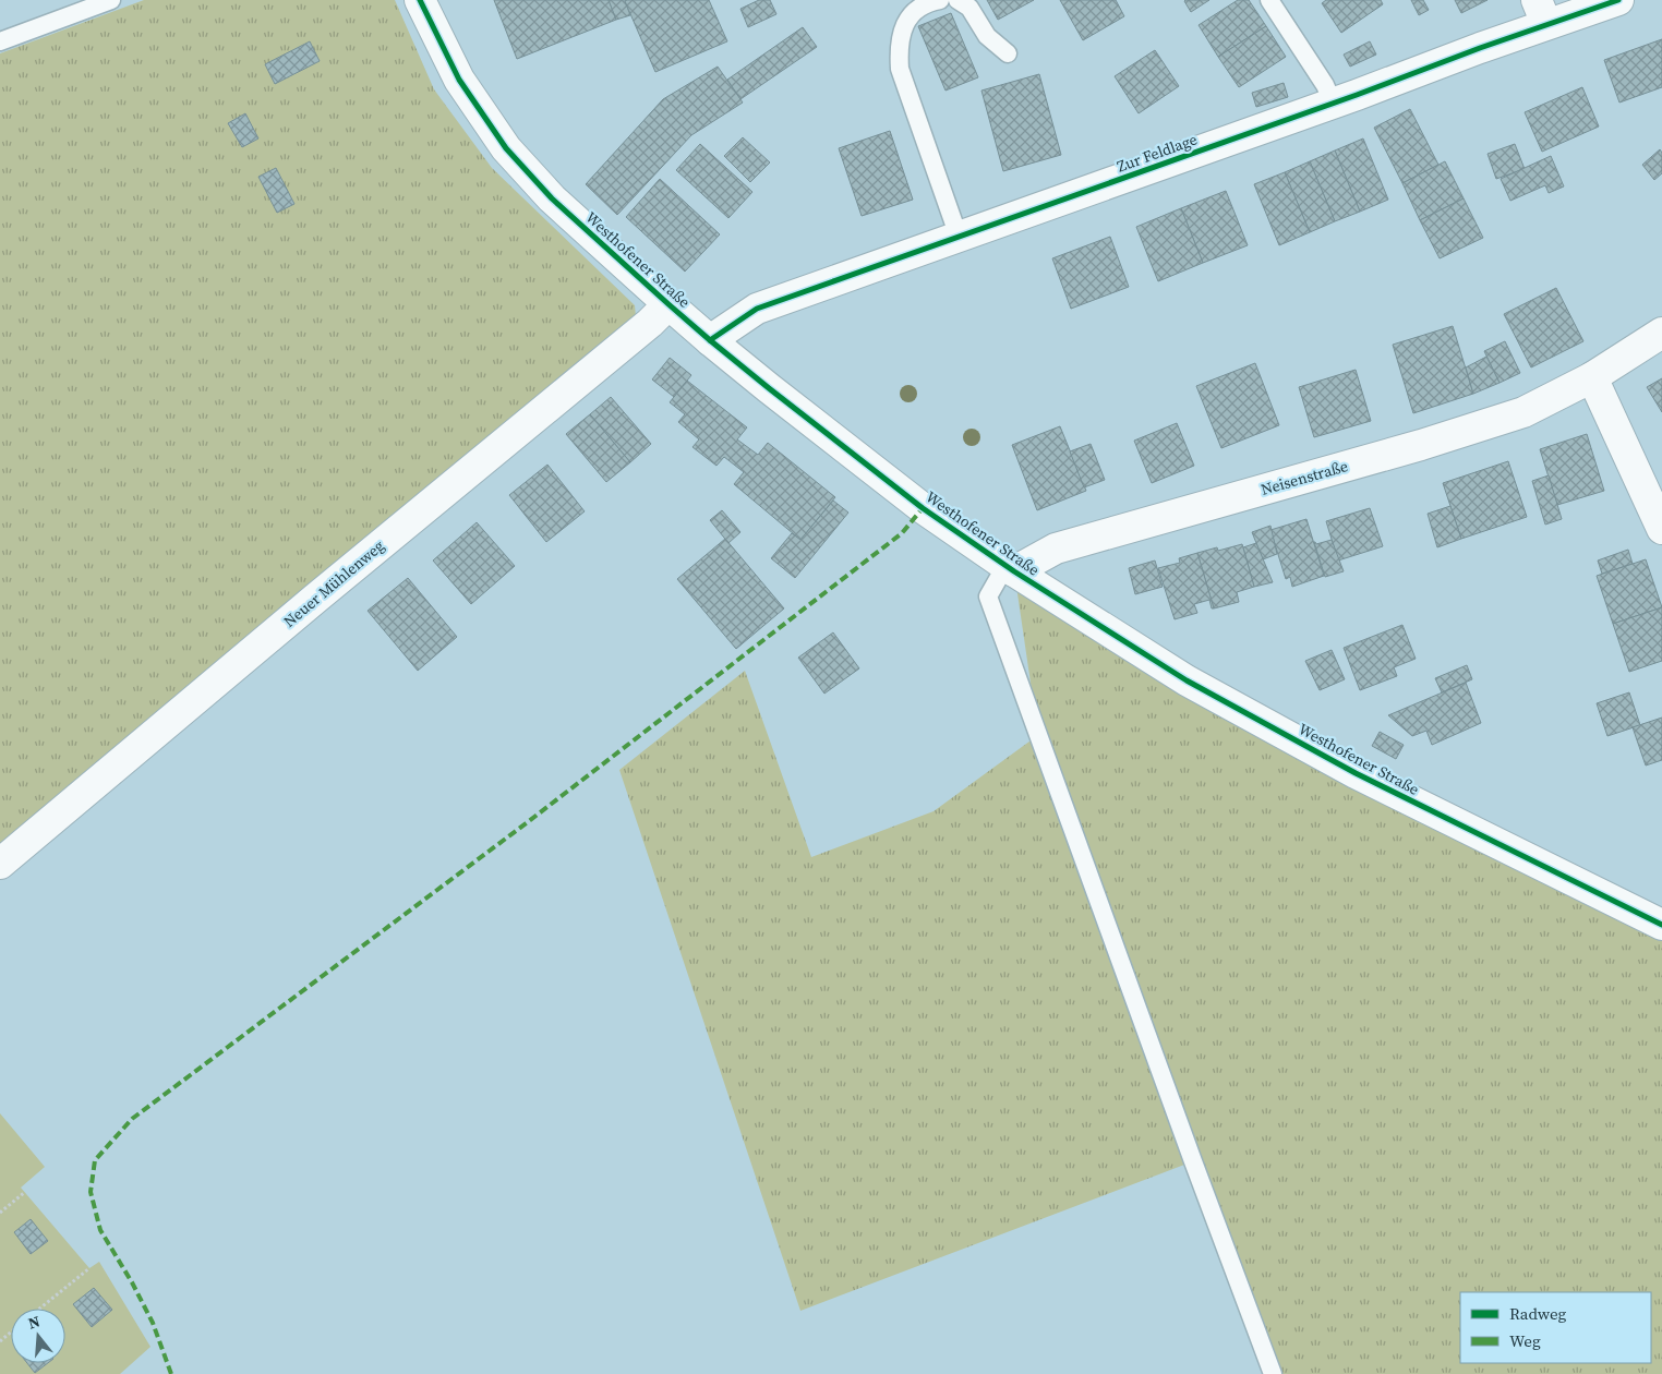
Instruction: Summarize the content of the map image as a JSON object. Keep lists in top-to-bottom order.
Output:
{
  "streets": {
    "street": [
      "Zur Feldlage",
      "Westhofener Straße",
      "Neisenstraße",
      "Neuer Mühlenweg"
    ]
  },
  "crossings": [
    ["Zur Feldlage", "Westhofener Straße"],
    ["Westhofener Straße", "Neisenstraße"],
    ["Westhofener Straße", "Neuer Mühlenweg"]
  ],
  "legend": ["Radweg", "Weg"],
  "north": "top"
}
